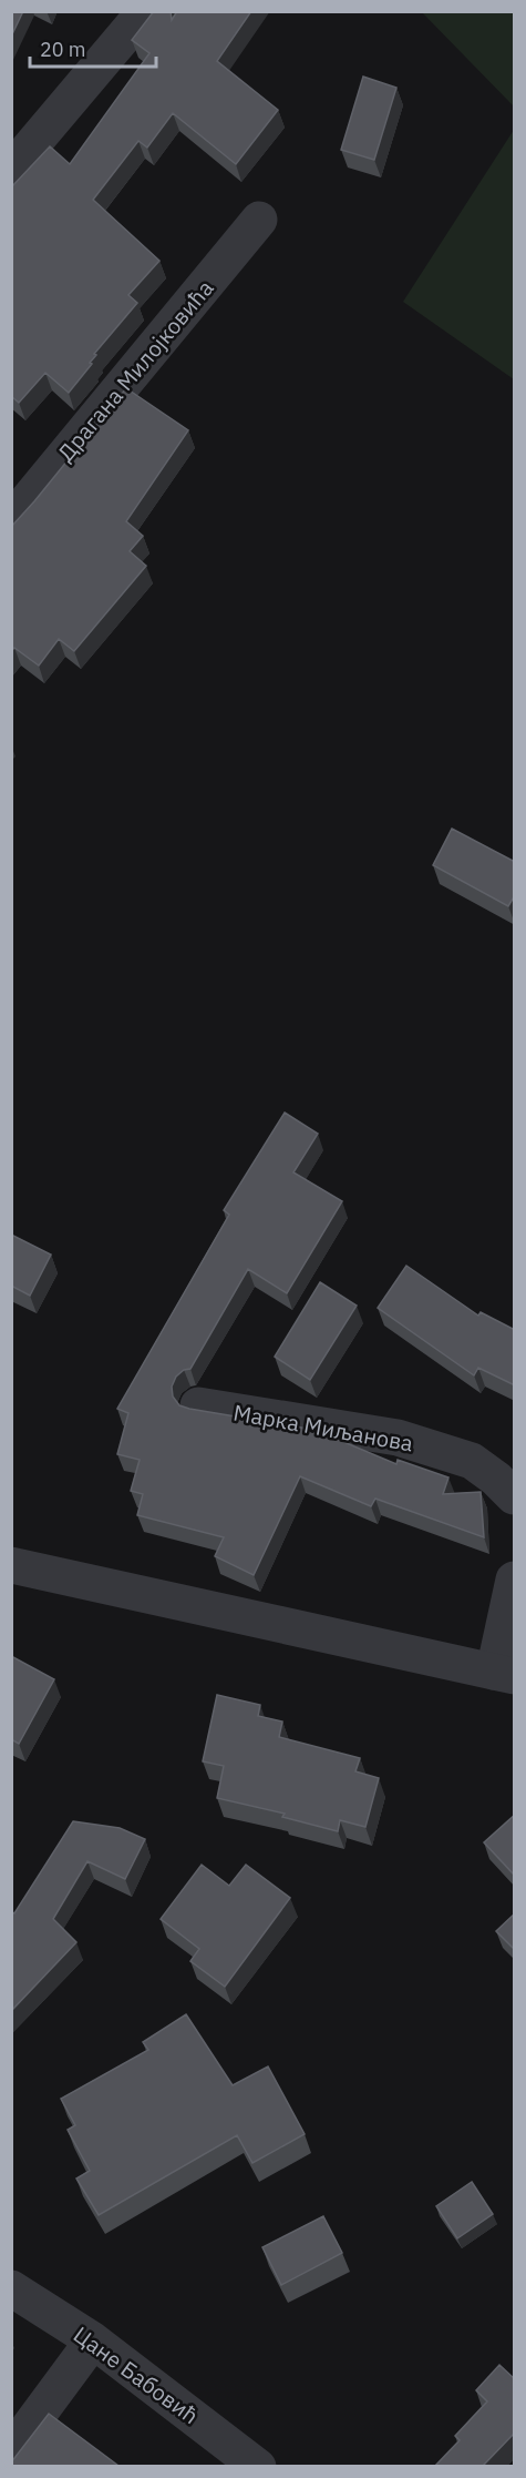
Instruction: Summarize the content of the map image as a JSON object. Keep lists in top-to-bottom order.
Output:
{
  "streets": {
    "street": ["Драгана Милојковића", "Марка Миљанова", "Цане Бабовић"]
  },
  "scale_bar": "20 m"
}
